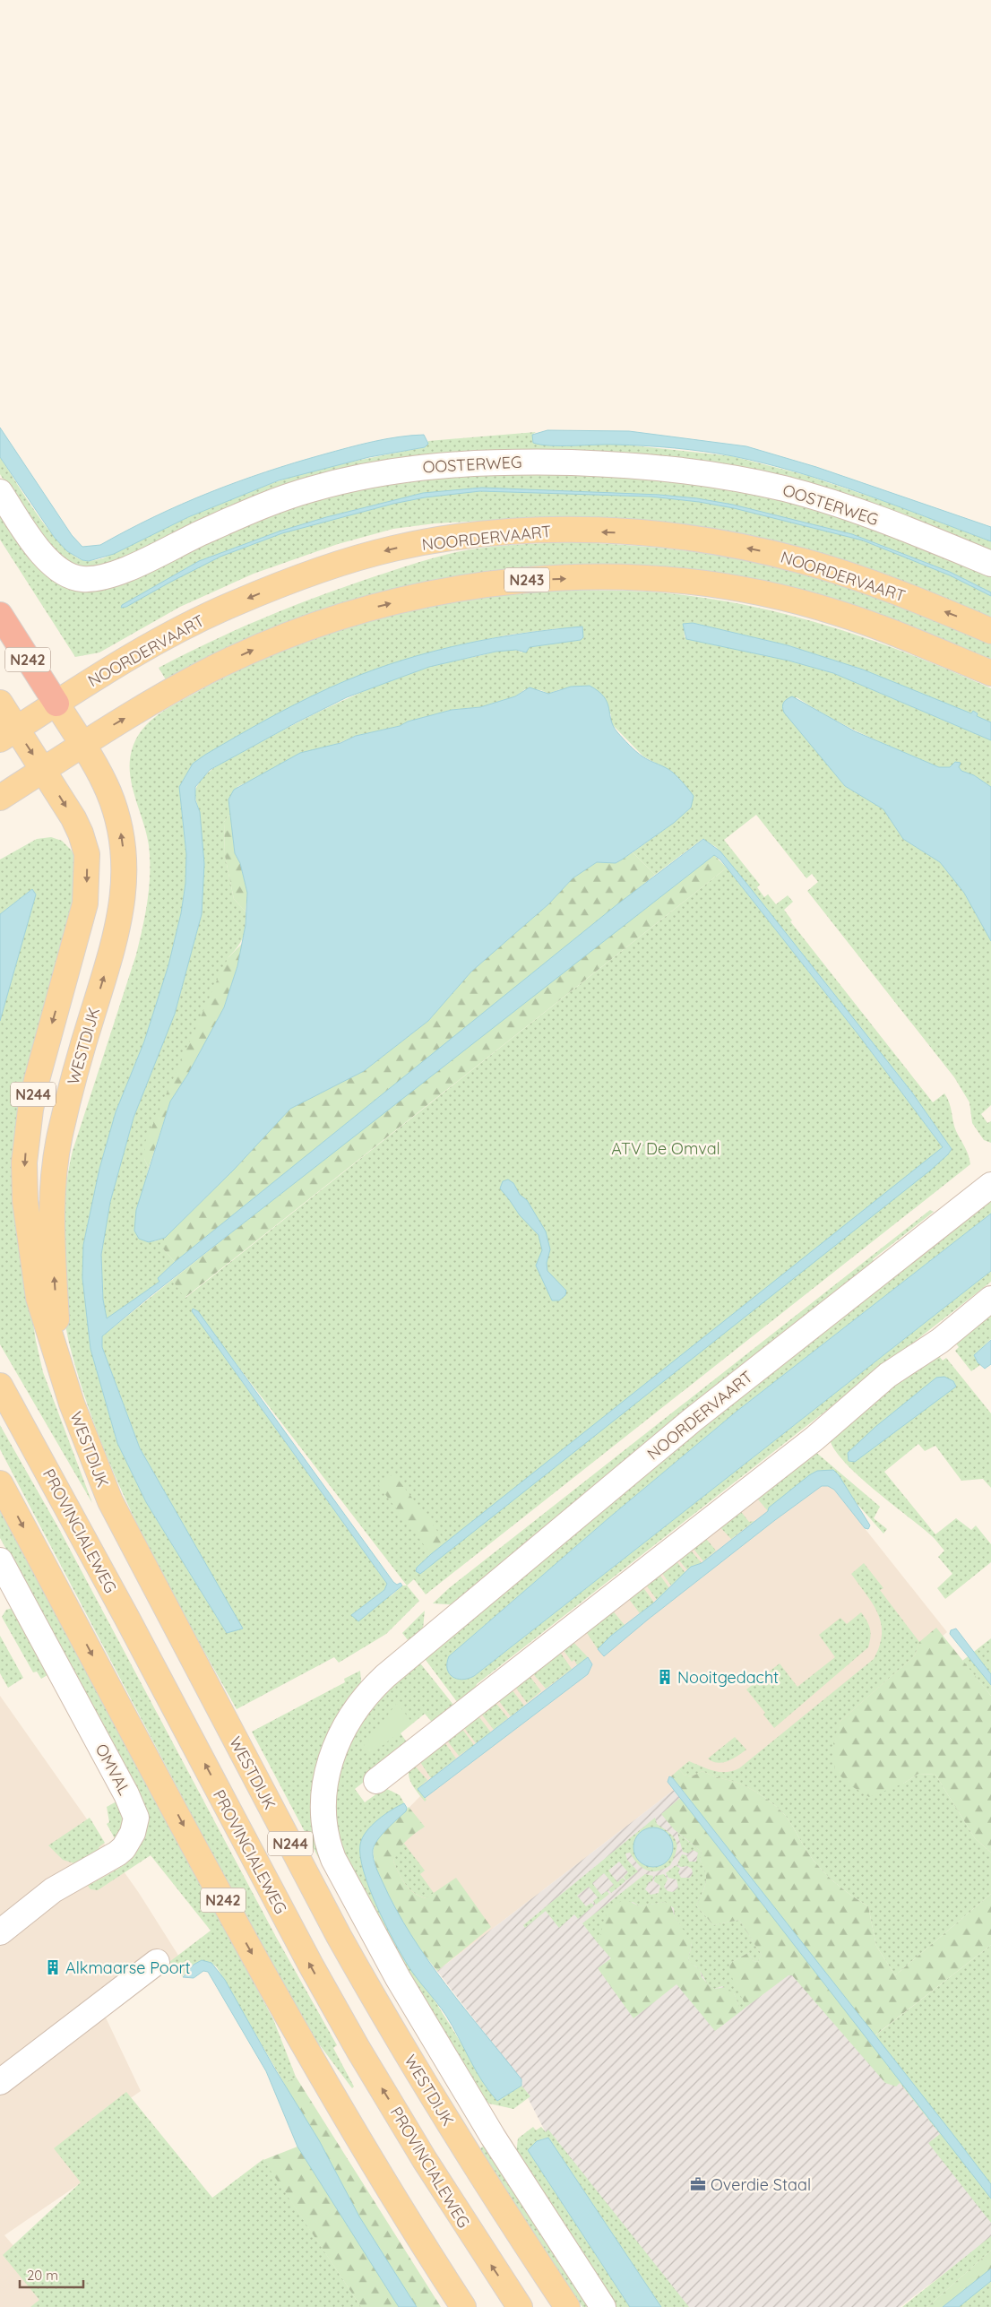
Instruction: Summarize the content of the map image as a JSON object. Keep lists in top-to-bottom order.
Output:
{
  "streets": {
    "highway": ["N242"],
    "main road": [
      "NOORDERVAART",
      "N243",
      "WESTDIJK",
      "N244",
      "PROVINCIALEWEG"
    ],
    "street": ["OOSTERWEG", "OMVAL"]
  },
  "crossings": [
    ["NOORDERVAART", "N242"],
    ["NOORDERVAART", "WESTDIJK"],
    ["N243", "WESTDIJK"],
    ["N242", "WESTDIJK"]
  ],
  "parks": ["ATV De Omval"],
  "places": {
    "building": ["Nooitgedacht", "Alkmaarse Poort"],
    "office": ["Overdie Staal"]
  },
  "scale_bar": "20 m"
}
